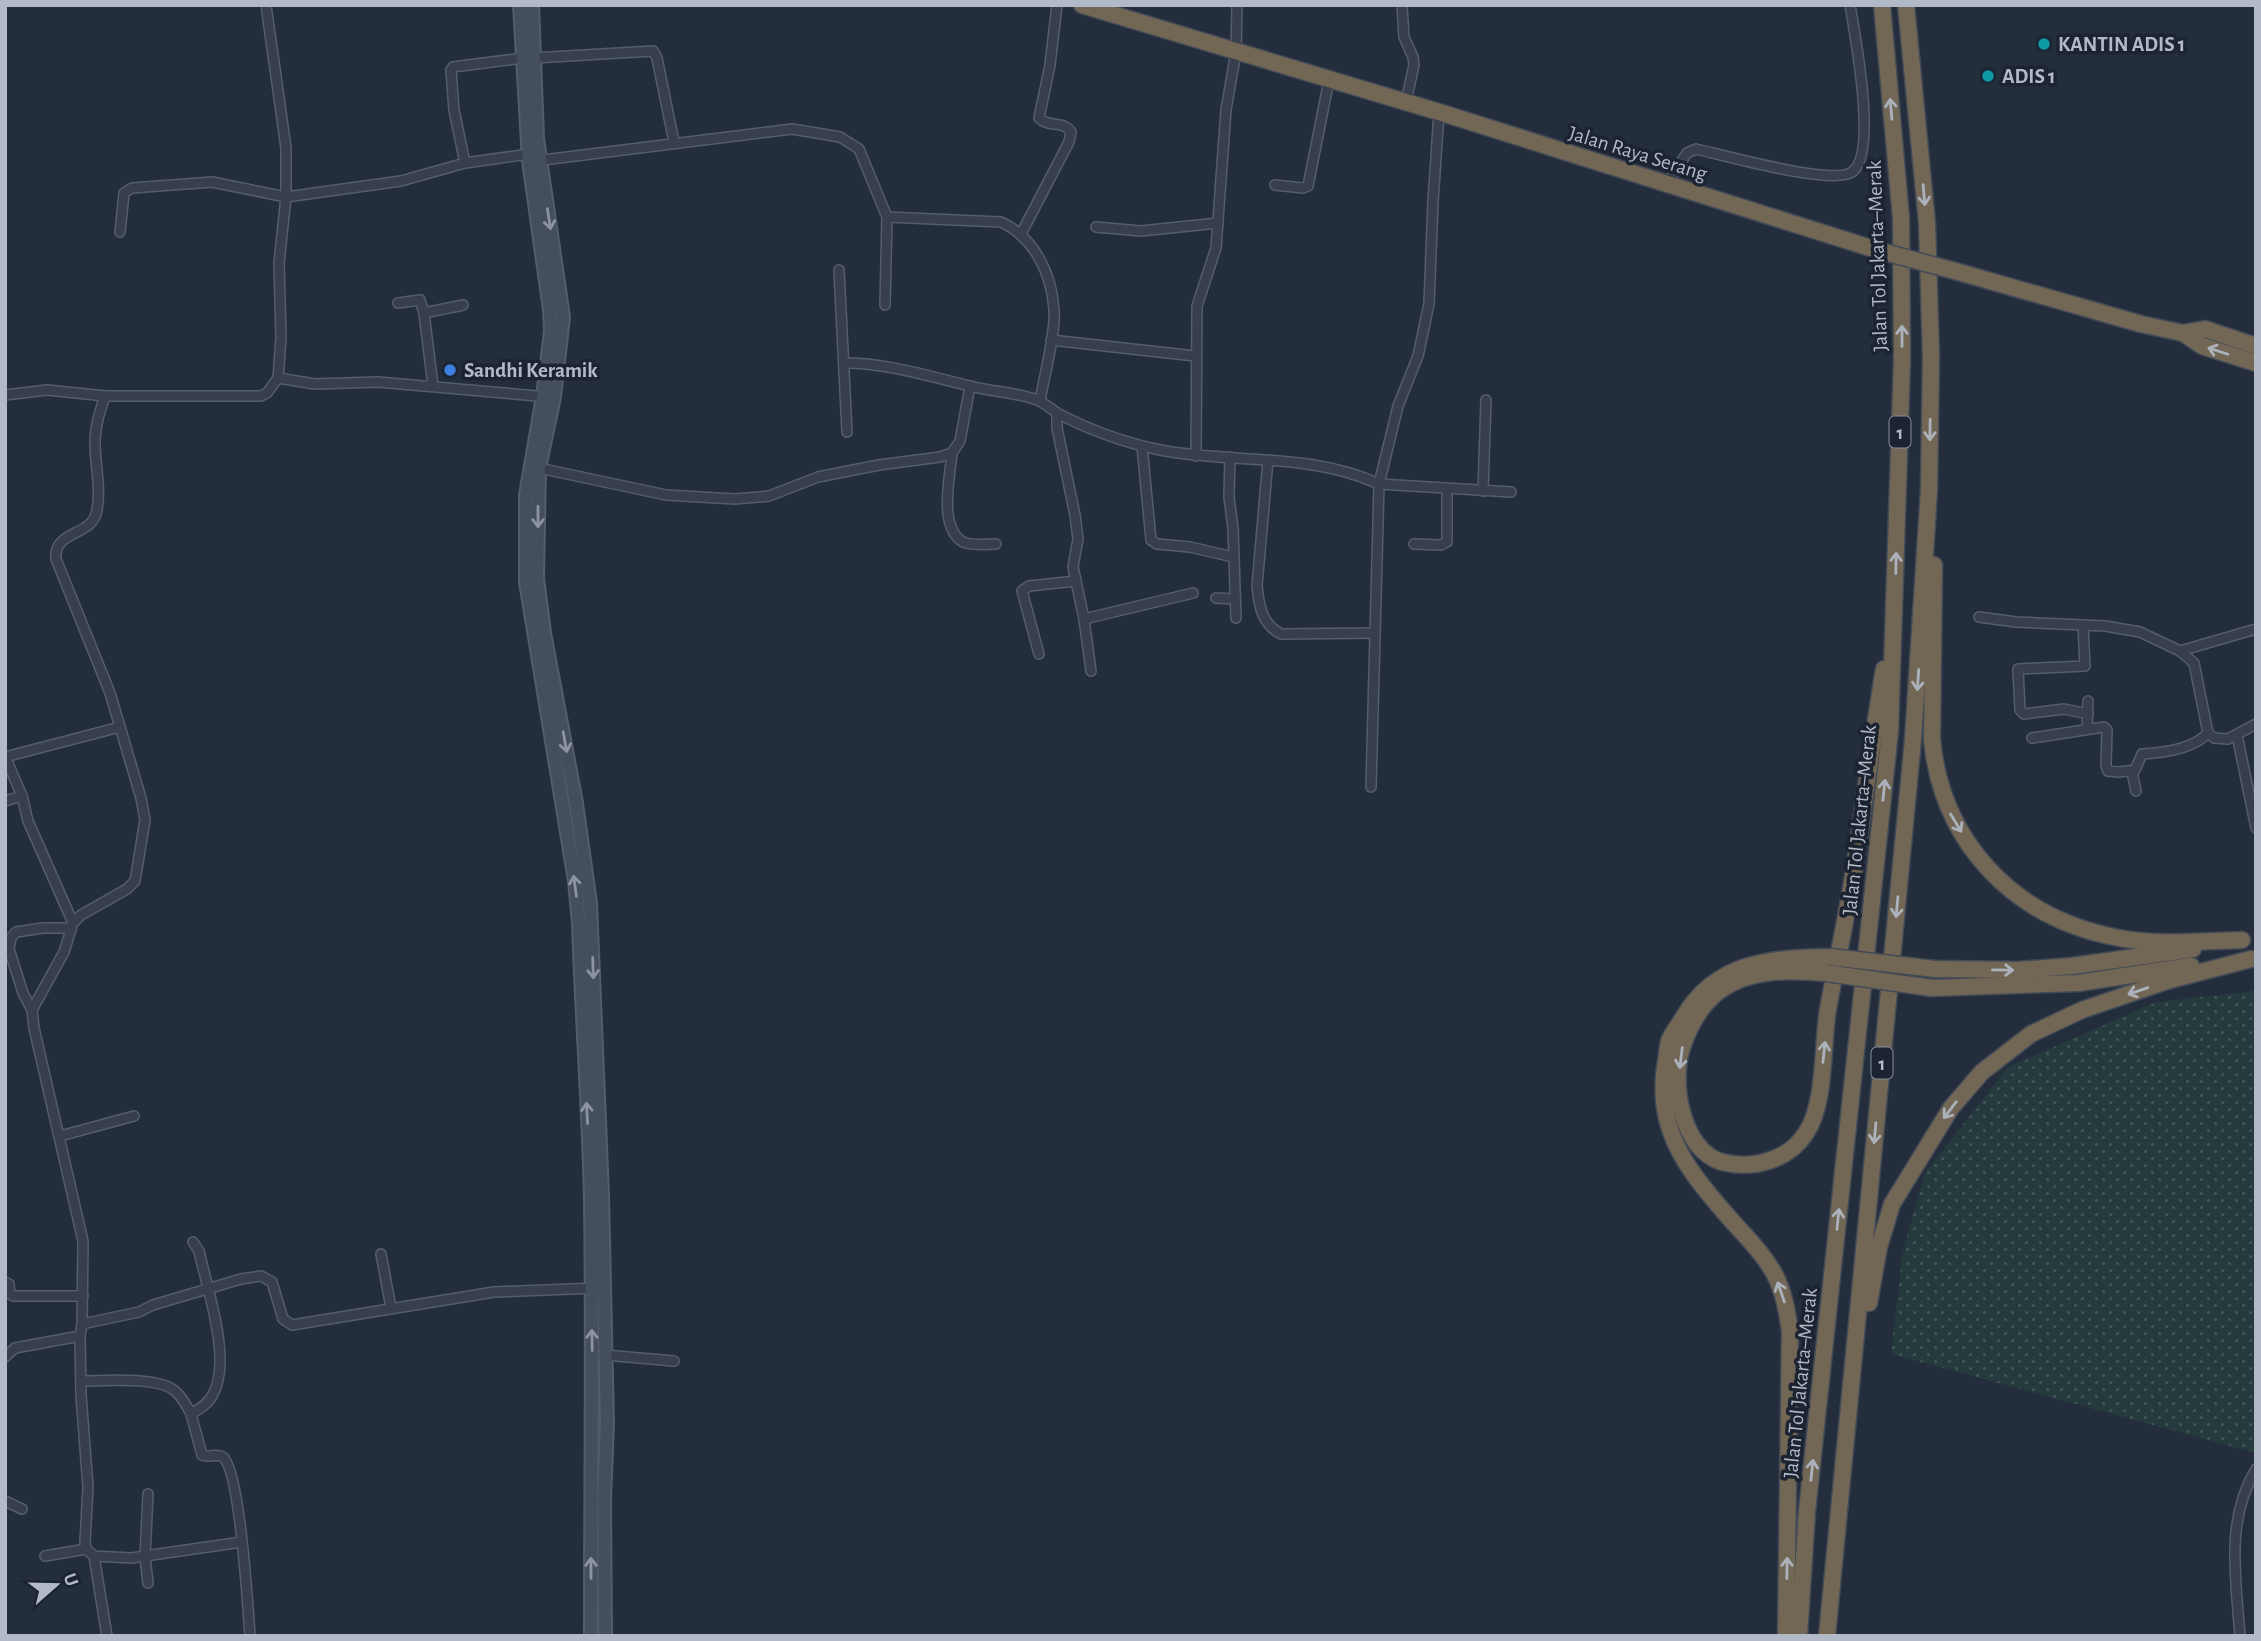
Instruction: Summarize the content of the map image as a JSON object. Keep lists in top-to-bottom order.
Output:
{
  "streets": {
    "highway": ["Jalan Raya Serang", "Jalan Tol Jakarta–Merak", "1"]
  },
  "places": ["KANTIN ADIS 1", "ADIS 1", "Sandhi Keramik"],
  "north": "right"
}
